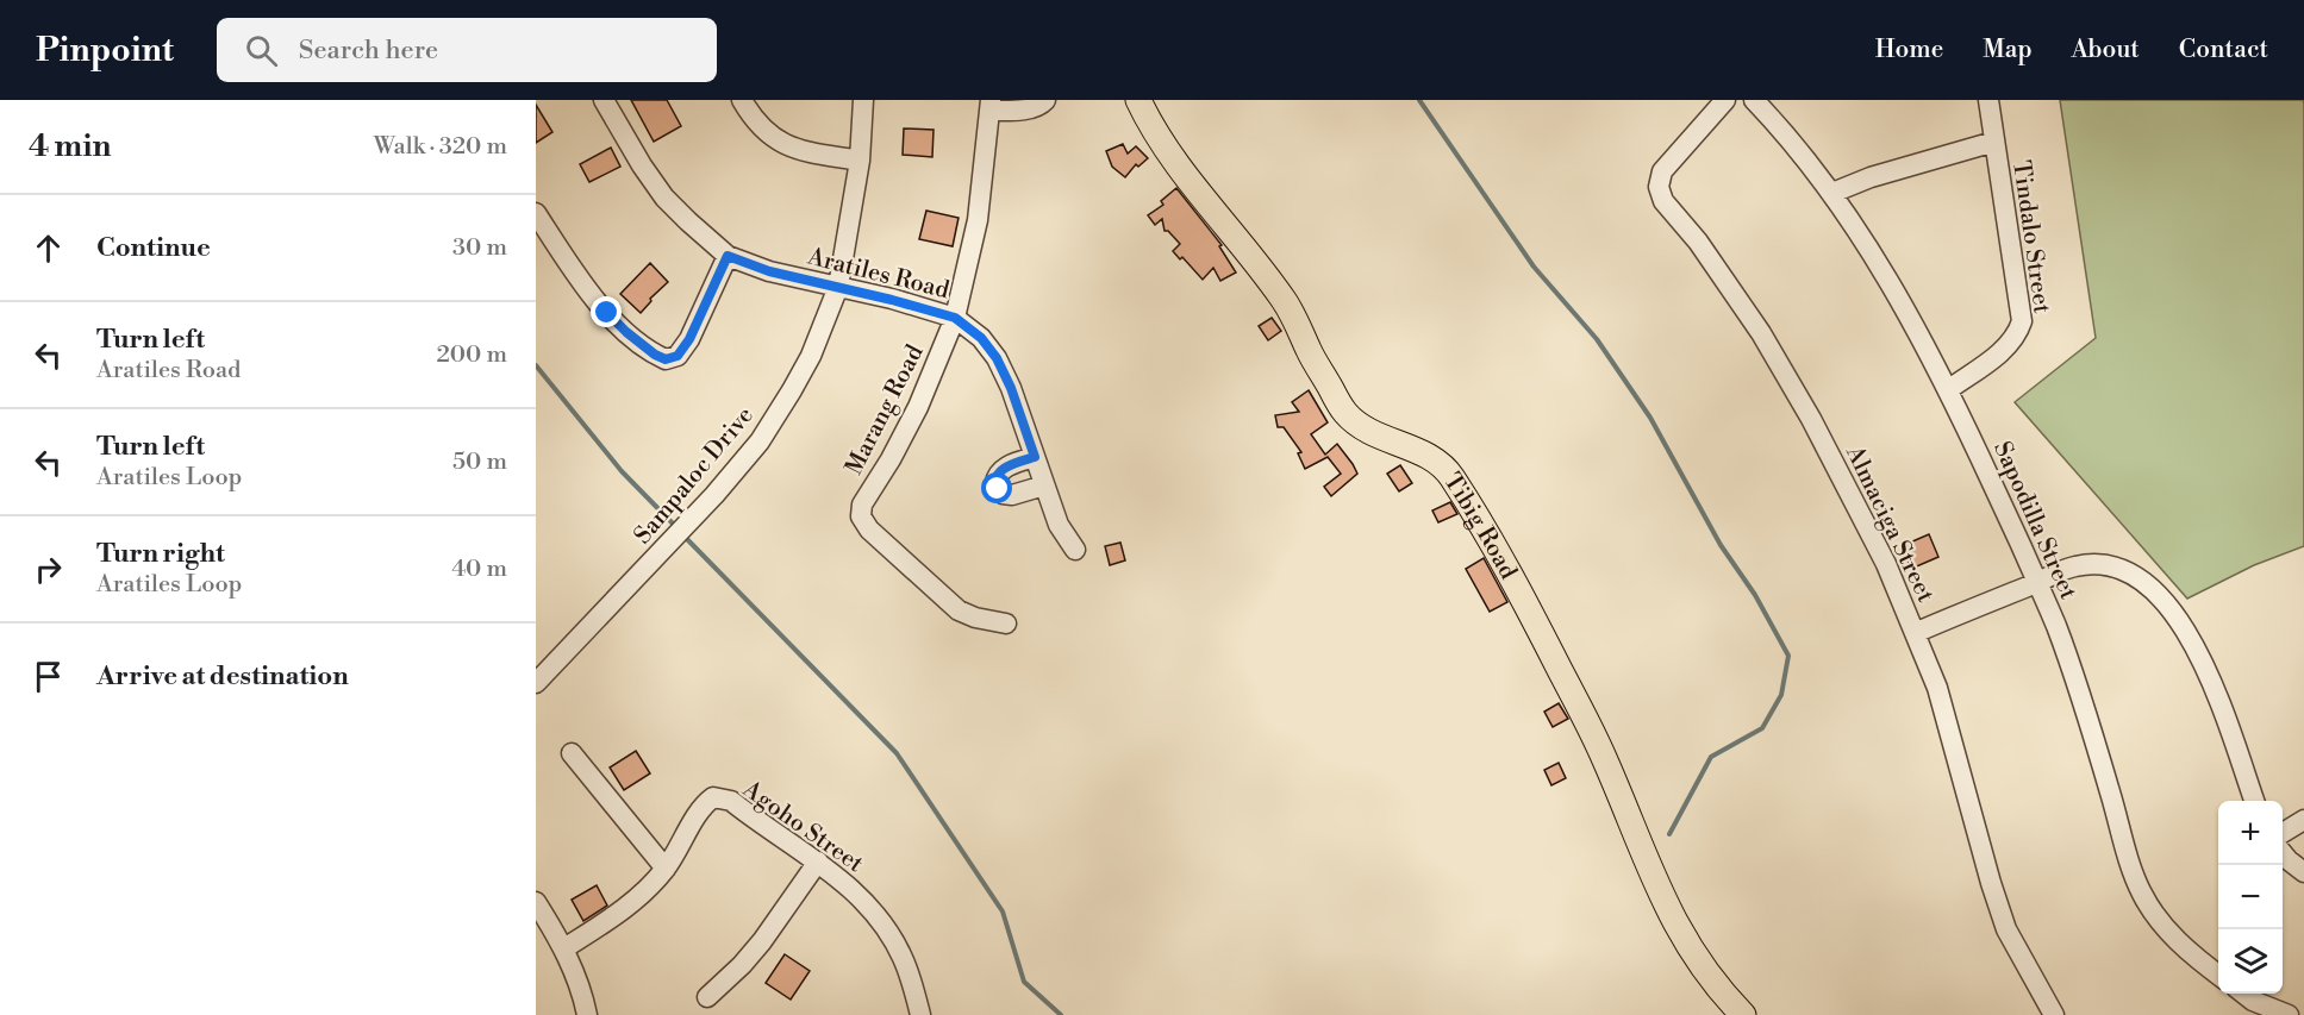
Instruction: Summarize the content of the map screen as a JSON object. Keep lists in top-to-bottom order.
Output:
{
  "streets": {
    "main road": ["Tibig Road"],
    "street": [
      "Tindalo Street",
      "Aratiles Road",
      "Marang Road",
      "Sampaloc Drive",
      "Sapodilla Street",
      "Almaciga Street",
      "Agoho Street"
    ]
  },
  "crossings": [
    ["Tindalo Street", "Sapodilla Street"],
    ["Aratiles Road", "Marang Road"],
    ["Aratiles Road", "Sampaloc Drive"]
  ],
  "page": {
    "header": "Pinpoint",
    "search": "Search here",
    "nav": [
      "Home",
      "Map",
      "About",
      "Contact"
    ],
    "heading": ["4 min", "Walk · 320 m"],
    "list": [
      ["Continue", "30 m"],
      ["Turn left", "Aratiles Road", "200 m"],
      ["Turn left", "Aratiles Loop", "50 m"],
      ["Turn right", "Aratiles Loop", "40 m"],
      "Arrive at destination"
    ],
    "map_buttons": ["+", "−"]
  }
}
